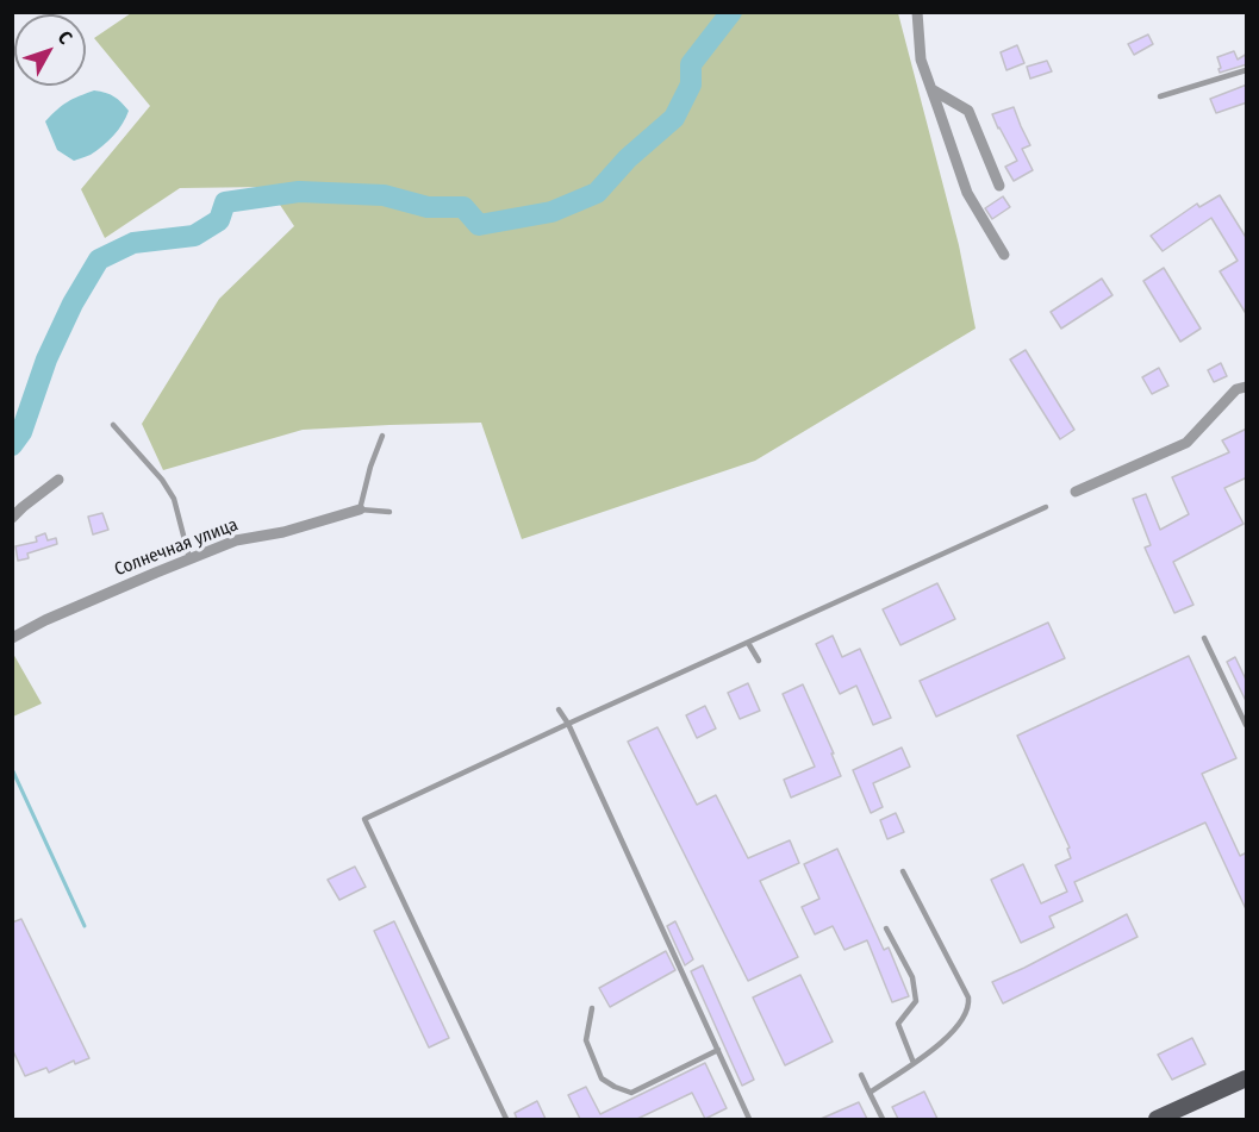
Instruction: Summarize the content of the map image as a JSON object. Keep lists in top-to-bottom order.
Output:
{
  "streets": {
    "street": ["Солнечная улица"]
  },
  "north": "top right"
}
